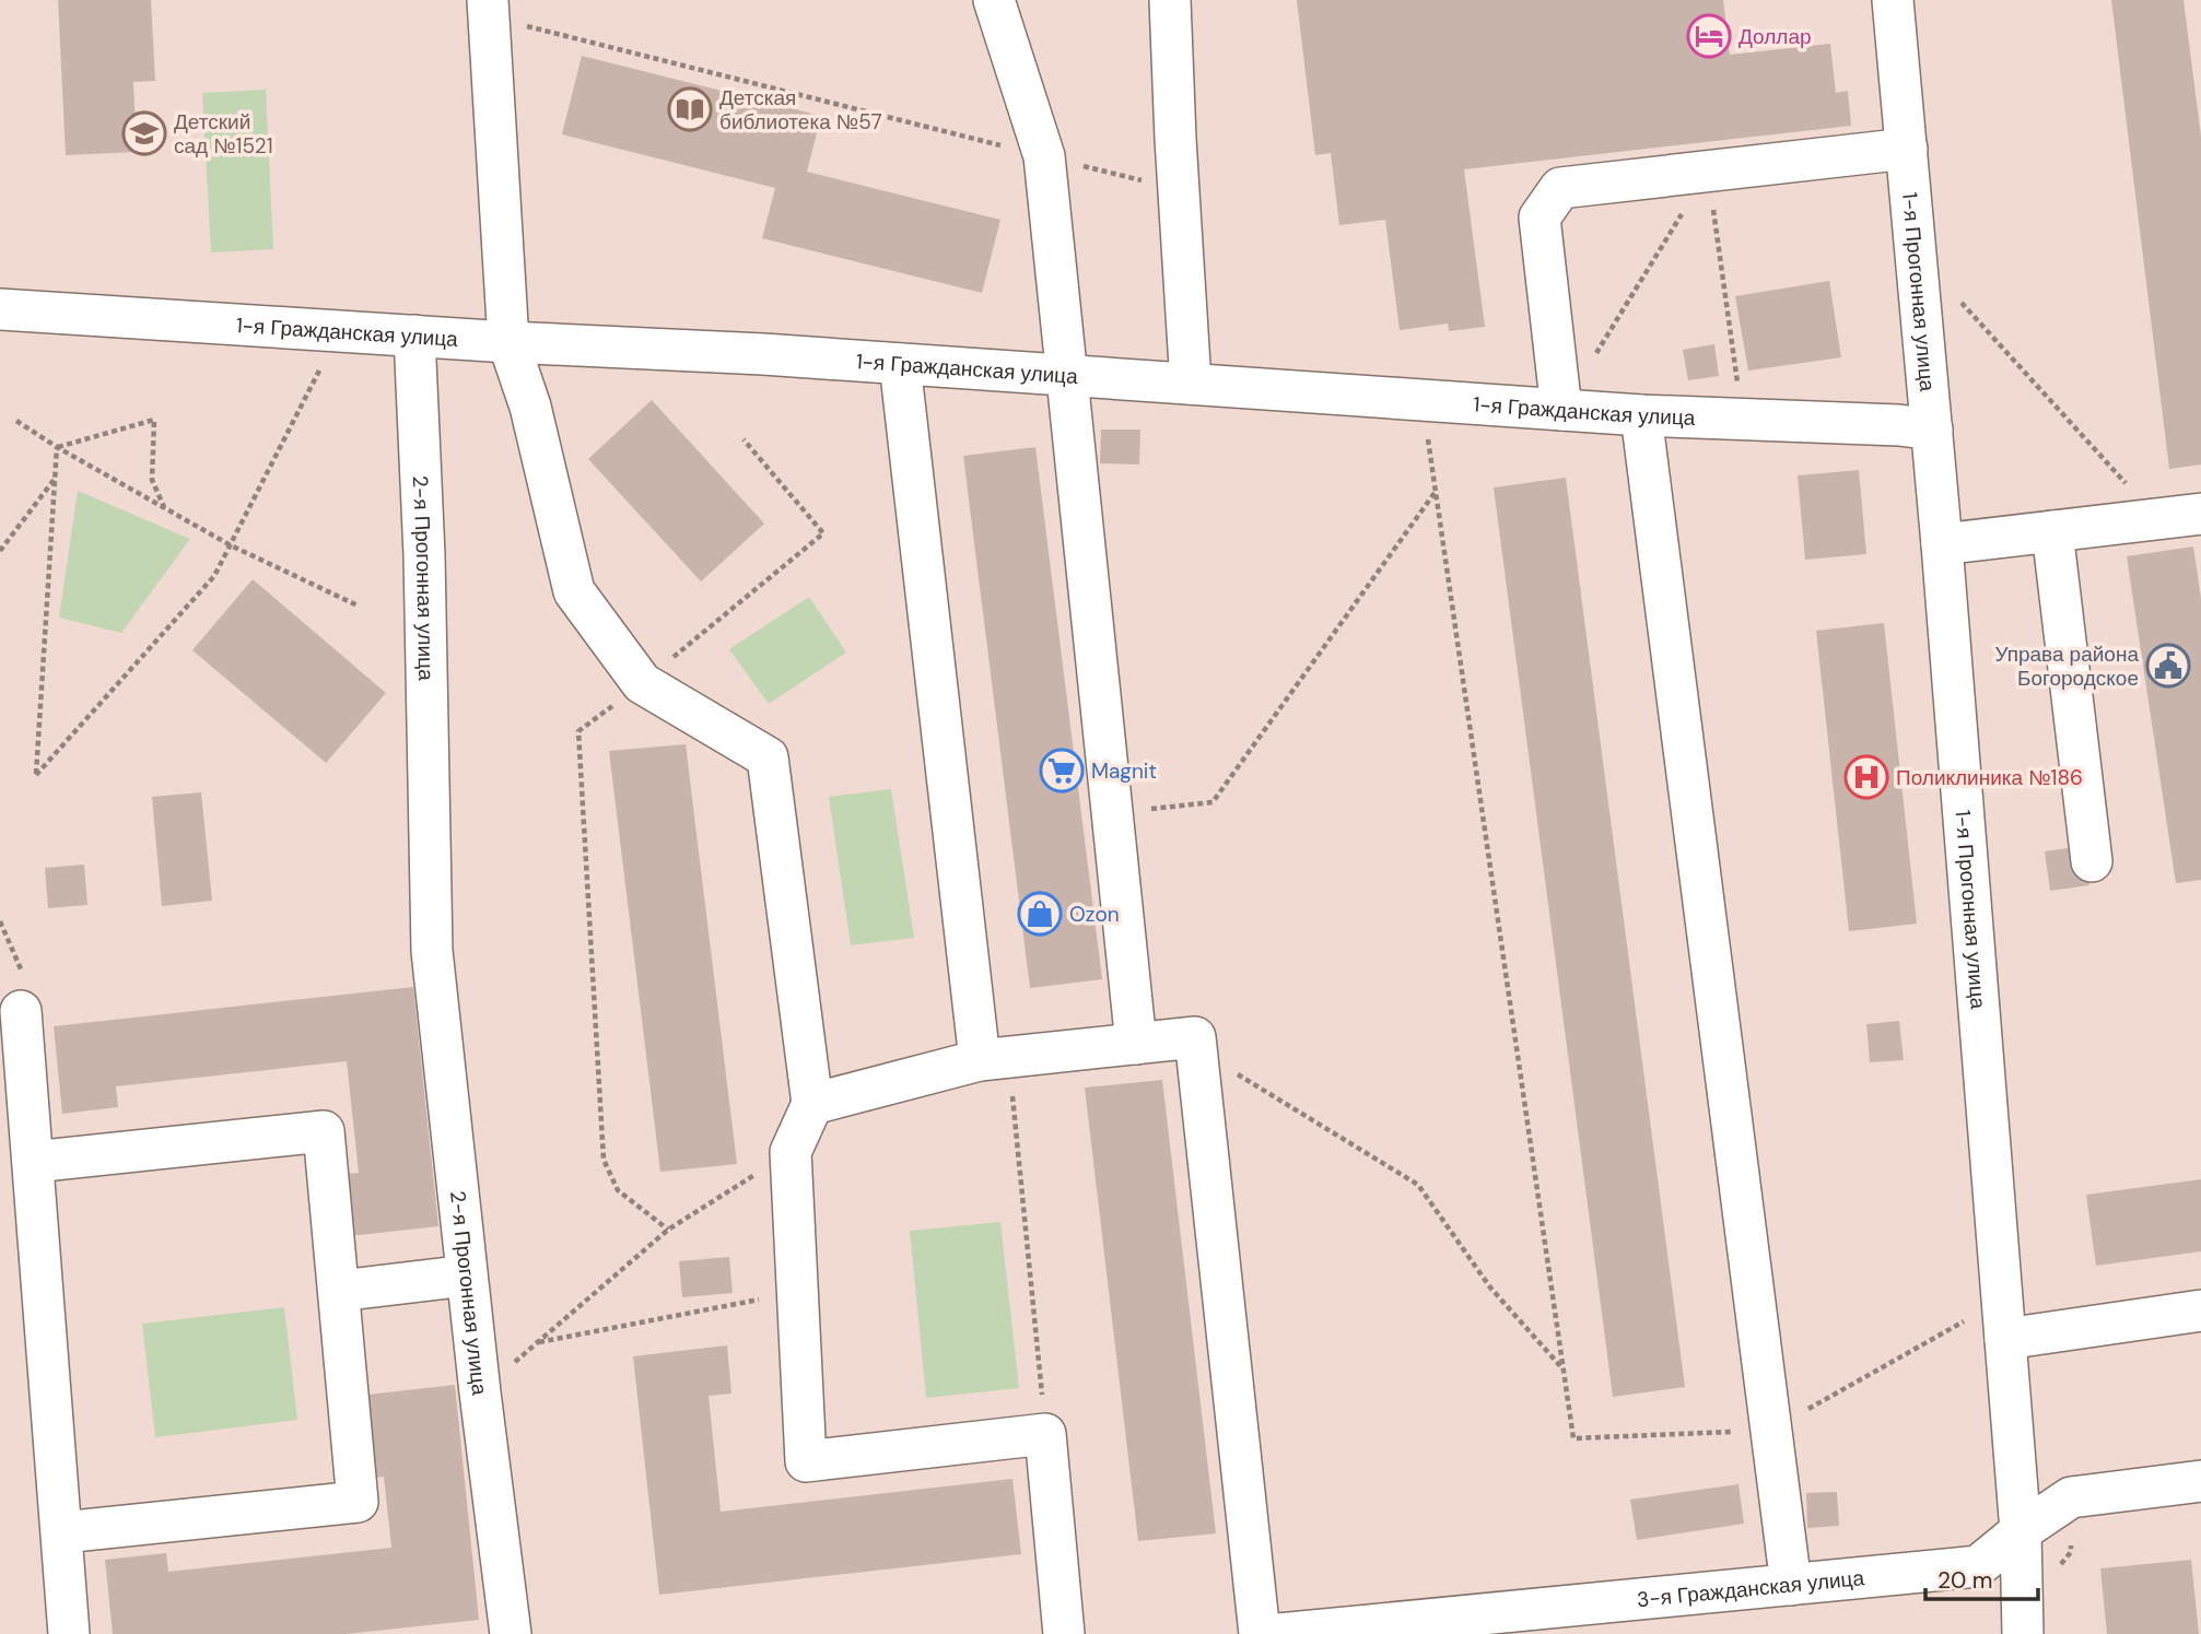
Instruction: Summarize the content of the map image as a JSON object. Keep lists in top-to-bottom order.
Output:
{
  "streets": {
    "street": [
      "1-я Прогонная улица",
      "1-я Гражданская улица",
      "2-я Прогонная улица",
      "3-я Гражданская улица"
    ]
  },
  "crossings": [
    ["1-я Прогонная улица", "1-я Гражданская улица"],
    ["1-я Прогонная улица", "3-я Гражданская улица"],
    ["1-я Гражданская улица", "2-я Прогонная улица"]
  ],
  "places": {
    "hotel": ["Доллар"],
    "library": ["Детская библиотека №57"],
    "school or university": ["Детский сад №1521"],
    "public building": ["Управа района Богородское"],
    "supermarket": ["Magnit"],
    "hospital": ["Поликлиника №186"],
    "shop": ["Ozon"]
  },
  "scale_bar": "20 m"
}
